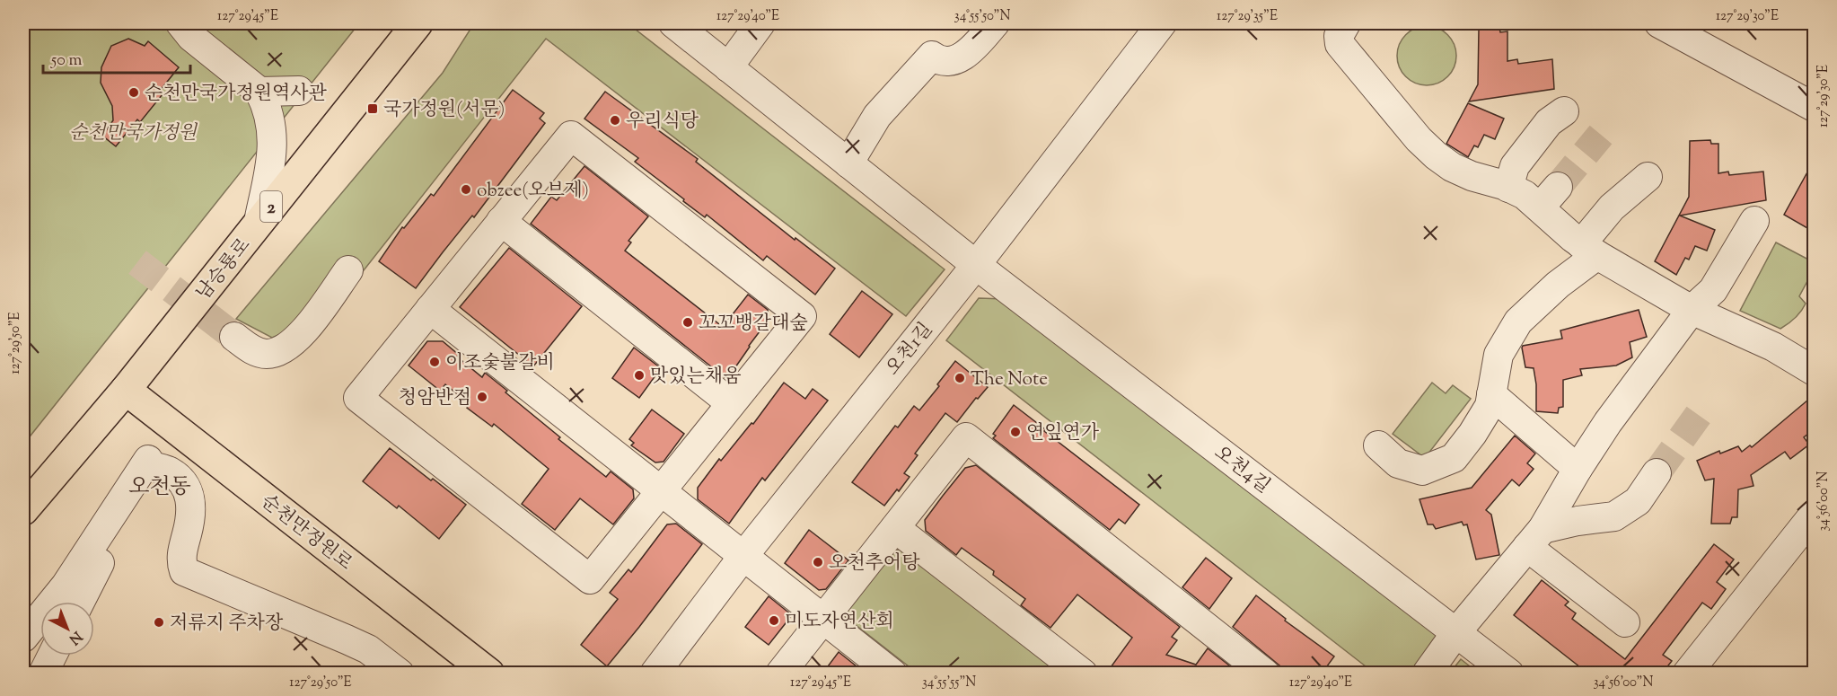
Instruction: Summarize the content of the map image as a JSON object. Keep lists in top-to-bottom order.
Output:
{
  "streets": {
    "main road": ["2", "남승룡로", "순천만정원로"],
    "street": ["오천1길", "오천4길"]
  },
  "crossings": [
    ["남승룡로", "순천만정원로"],
    ["오천1길", "오천4길"]
  ],
  "districts": ["오천동"],
  "parks": ["순천만국가정원"],
  "places": {
    "other": [
      "순천만국가정원역사관",
      "우리식당",
      "obzee(오브제)",
      "꼬꼬뱅갈대숲",
      "이조숯불갈비",
      "맛있는채움",
      "The Note",
      "청암반점",
      "연잎연가",
      "오천추어탕",
      "미도자연산회",
      "저류지 주차장"
    ],
    "transit": ["국가정원(서문)"]
  },
  "scale_bar": "50 m",
  "north": "bottom right",
  "coordinates": [
    "127°29'45\"E",
    "127°29'40\"E",
    "34°55'50\"N",
    "127°29'35\"E",
    "127°29'30\"E",
    "127°29'50\"E",
    "34°56'00\"N",
    "34°55'55\"N"
  ]
}
